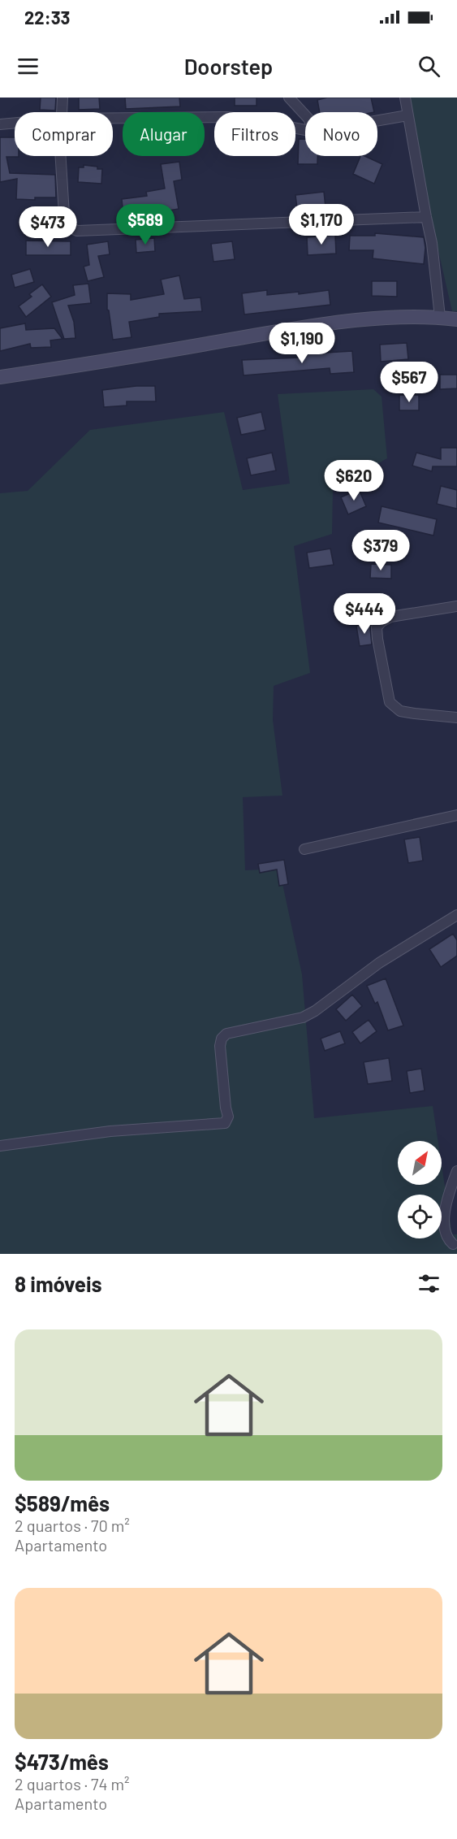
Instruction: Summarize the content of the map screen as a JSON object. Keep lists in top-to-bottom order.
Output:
{
  "north": "top right",
  "page": {
    "status": "22:33",
    "header": "Doorstep",
    "chip": [
      "Comprar",
      "Alugar",
      "Filtros",
      "Novo"
    ],
    "price": [
      "$589",
      "$1,170",
      "$473",
      "$1,190",
      "$567",
      "$620",
      "$379",
      "$444"
    ],
    "heading": "8 imóveis",
    "list": [
      {
        "name": "$589/mês",
        "note": "2 quartos · 70 m² · Apartamento"
      },
      {
        "name": "$473/mês",
        "note": "2 quartos · 74 m² · Apartamento"
      }
    ]
  }
}
